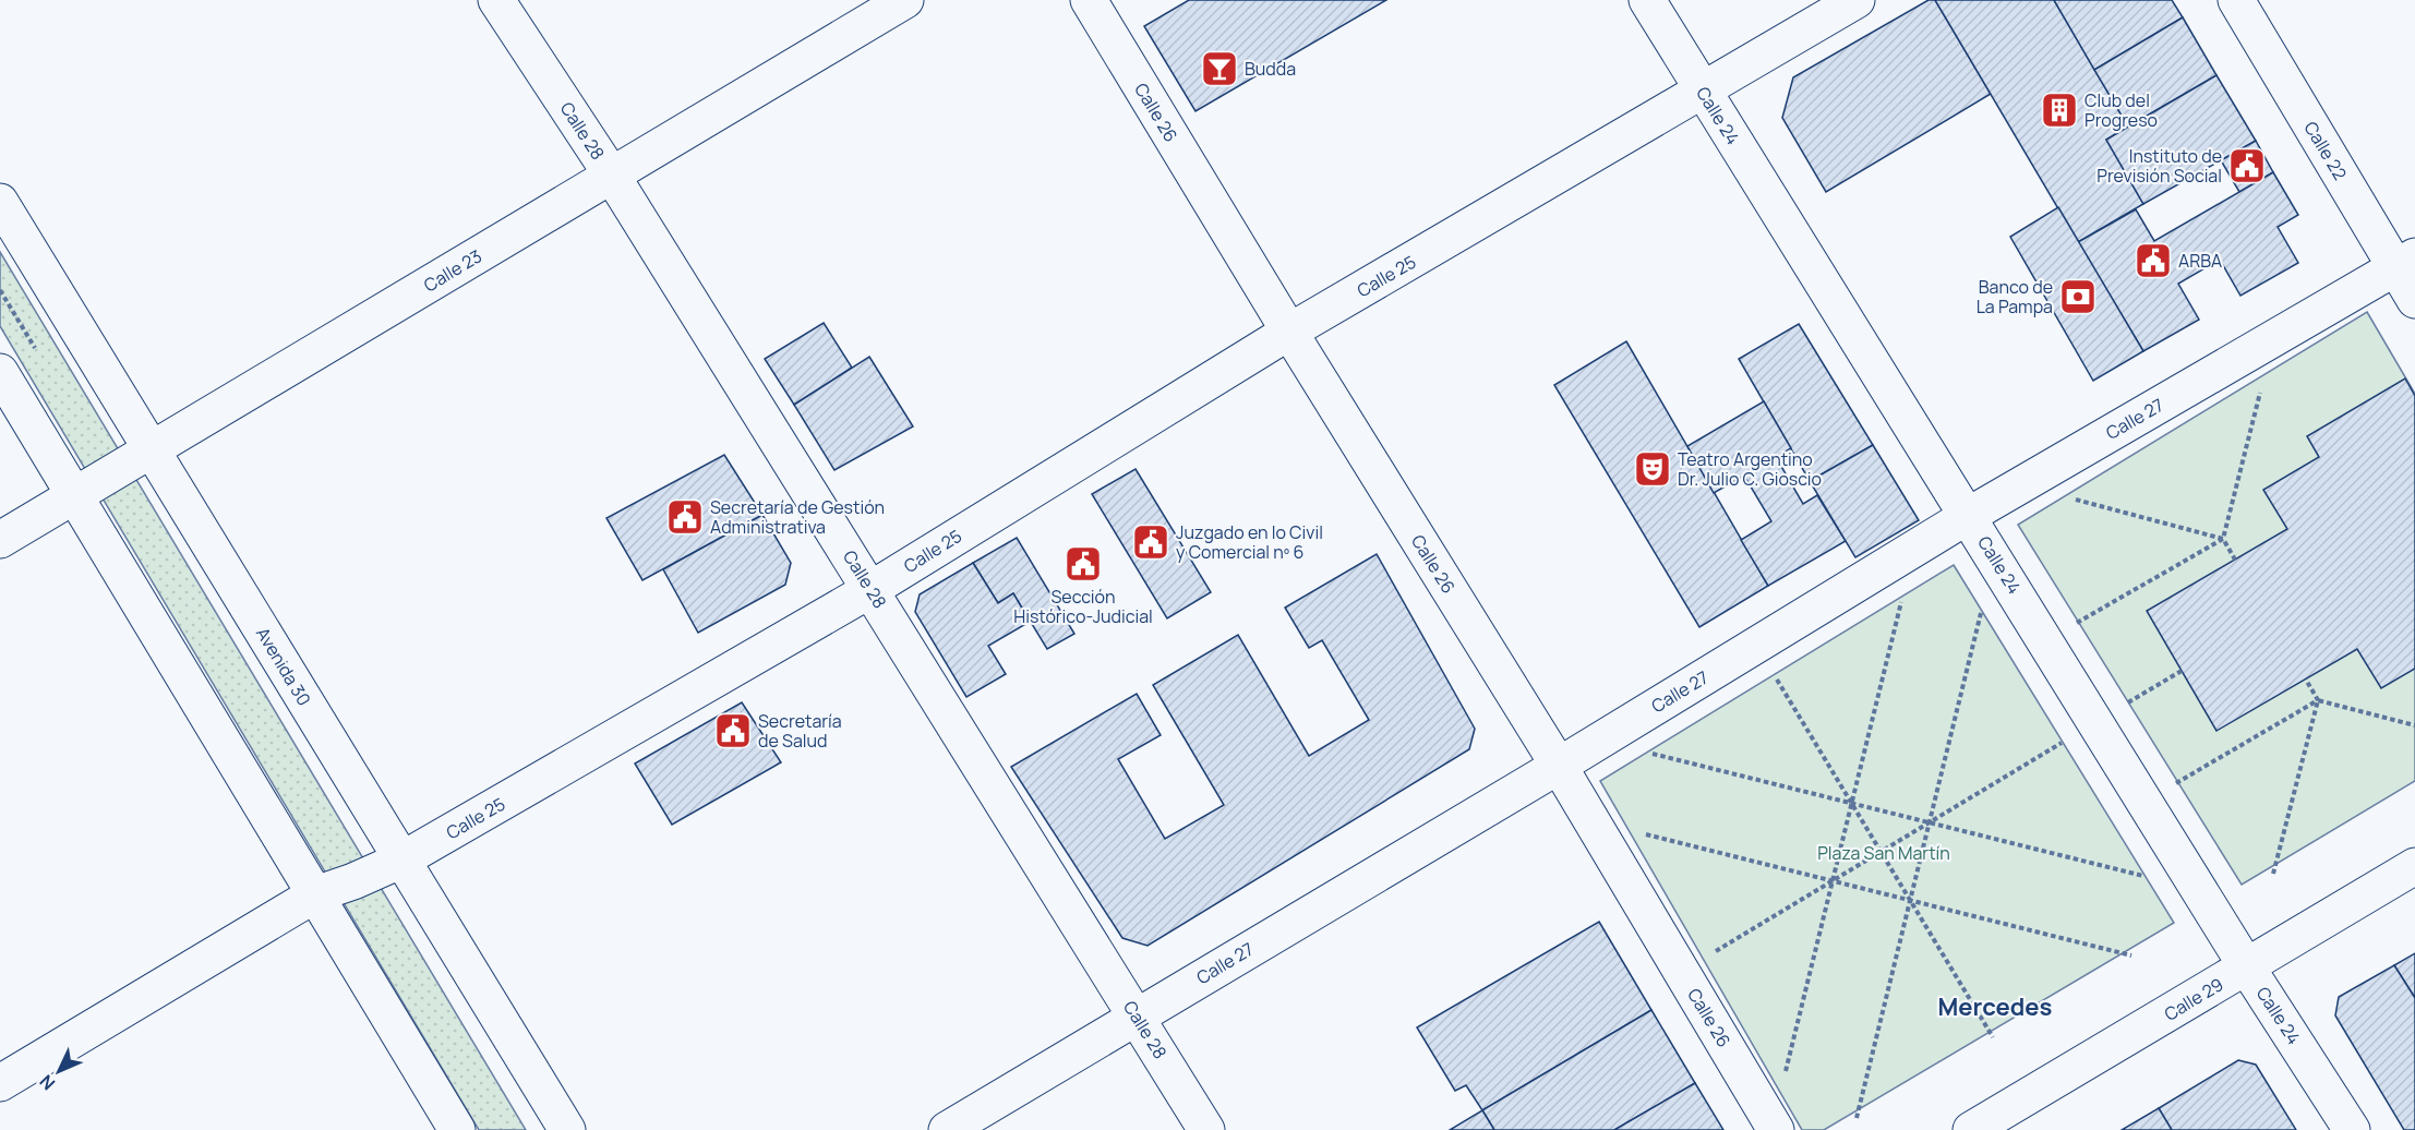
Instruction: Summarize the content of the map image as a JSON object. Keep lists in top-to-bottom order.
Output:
{
  "streets": {
    "street": [
      "Calle 26",
      "Calle 24",
      "Calle 28",
      "Calle 22",
      "Calle 23",
      "Calle 25",
      "Calle 27",
      "Avenida 30",
      "Calle 29"
    ]
  },
  "crossings": [
    ["Calle 26", "Calle 25"],
    ["Calle 26", "Calle 27"],
    ["Calle 24", "Calle 25"],
    ["Calle 24", "Calle 27"],
    ["Calle 24", "Calle 29"],
    ["Calle 28", "Calle 23"],
    ["Calle 28", "Calle 25"],
    ["Calle 28", "Calle 27"],
    ["Calle 22", "Calle 27"],
    ["Calle 23", "Avenida 30"],
    ["Calle 25", "Avenida 30"]
  ],
  "districts": ["Mercedes"],
  "parks": ["Plaza San Martín"],
  "places": {
    "bar": ["Budda"],
    "building": ["Club del Progreso"],
    "public building": [
      "Instituto de Previsión Social",
      "ARBA",
      "Secretaría de Gestión Administrativa",
      "Juzgado en lo Civil y Comercial nº 6",
      "Sección Histórico-Judicial",
      "Secretaría de Salud"
    ],
    "bank": ["Banco de La Pampa"],
    "theatre": ["Teatro Argentino Dr. Julio C. Gioscio"]
  },
  "north": "bottom left"
}
